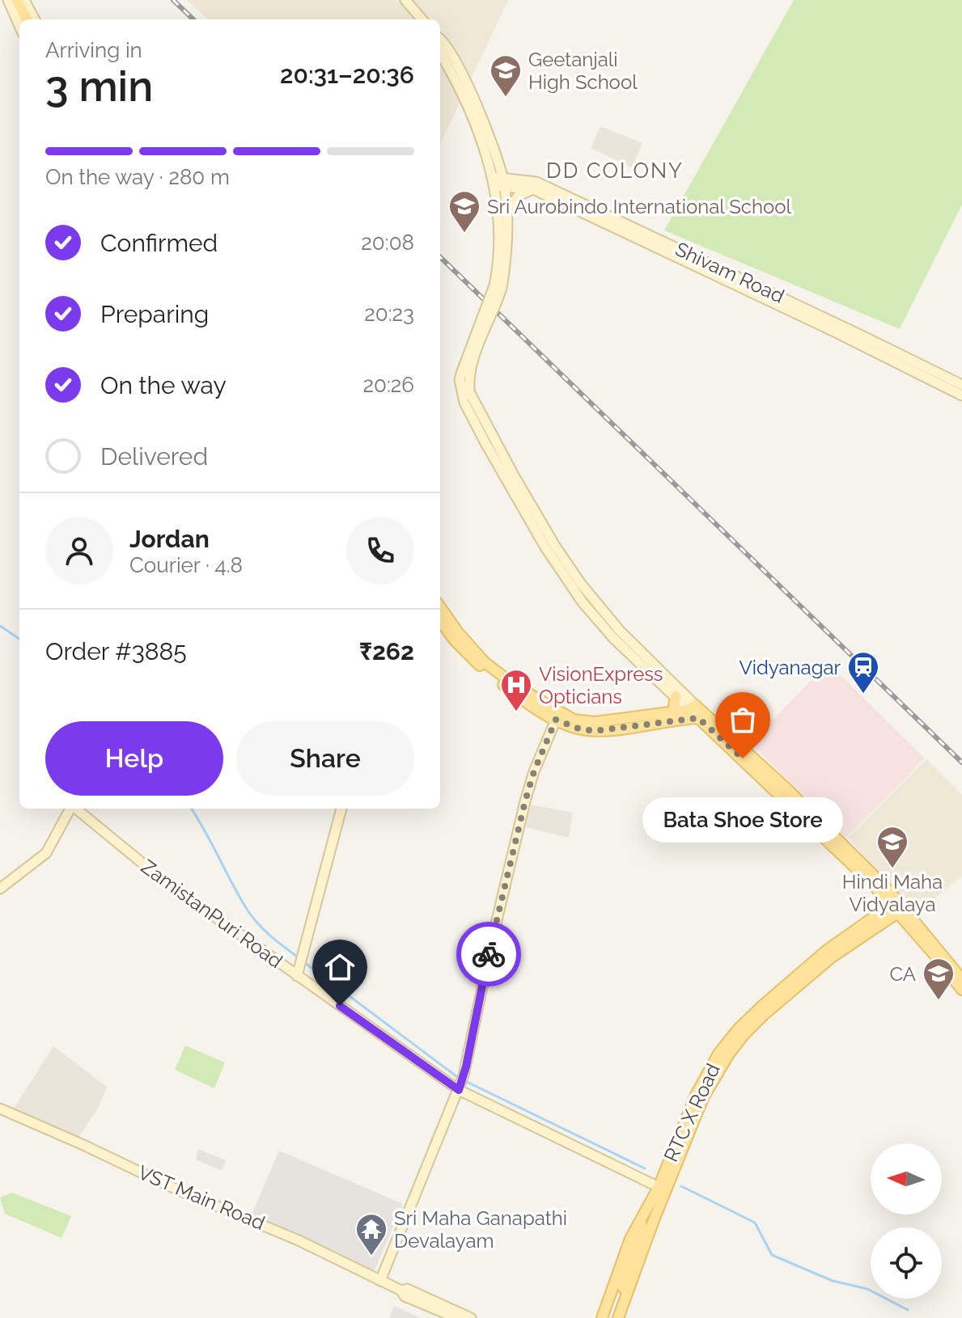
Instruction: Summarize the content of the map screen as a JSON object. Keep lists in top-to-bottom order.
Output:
{
  "streets": {
    "main road": [
      "Shivam Road",
      "ZamistanPuri Road",
      "RTC X Road",
      "VST Main Road"
    ]
  },
  "crossings": [
    ["ZamistanPuri Road", "RTC X Road"]
  ],
  "districts": ["DD COLONY"],
  "places": {
    "school or university": [
      "Geetanjali High School",
      "Sri Aurobindo International School",
      "Hindi Maha Vidyalaya",
      "CA"
    ],
    "station": ["Vidyanagar"],
    "hospital": ["VisionExpress Opticians"],
    "other": ["Bata Shoe Store"],
    "temple": ["Sri Maha Ganapathi Devalayam"]
  },
  "north": "left",
  "page": {
    "heading": ["3 min", "Arriving in", "20:31–20:36"],
    "panel": [
      "Jordan",
      "Courier · 4.8",
      "Order #3885",
      "₹262"
    ],
    "bar": "On the way · 280 m",
    "list": [
      ["Confirmed", "20:08"],
      ["Preparing", "20:23"],
      ["On the way", "20:26"],
      "Delivered"
    ],
    "buttons": ["Help", "Share"],
    "bubble": "Bata Shoe Store"
  }
}
